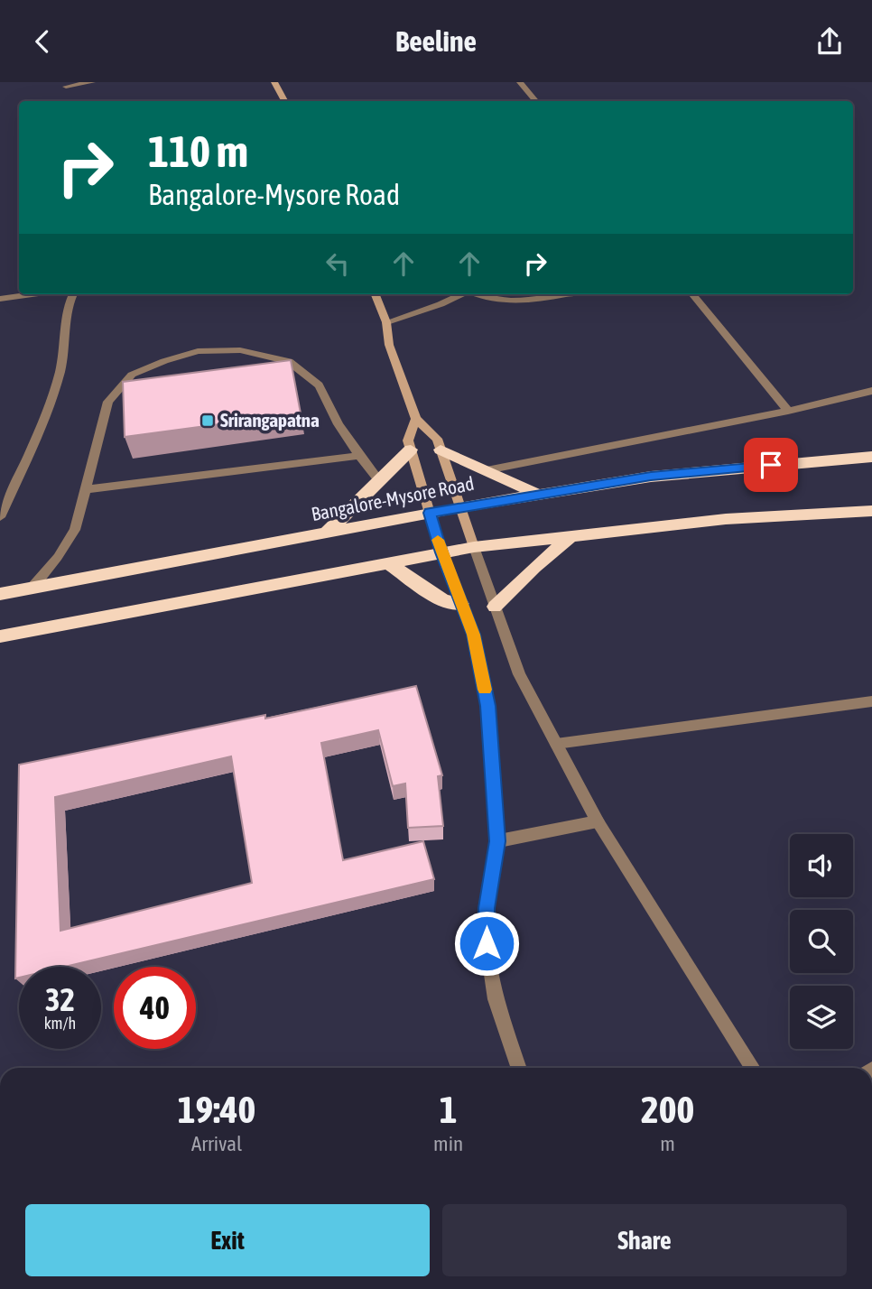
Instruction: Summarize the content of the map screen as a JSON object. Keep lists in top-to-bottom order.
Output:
{
  "streets": {
    "highway": ["Bangalore-Mysore Road"]
  },
  "places": {
    "transit": ["Srirangapatna"]
  },
  "page": {
    "header": "Beeline",
    "turn": ["110 m", "Bangalore-Mysore Road"],
    "speed": "32 km/h",
    "limit": "40",
    "eta": [
      "19:40",
      "Arrival",
      "1",
      "min",
      "200",
      "m"
    ],
    "buttons": ["Exit", "Share"]
  }
}
